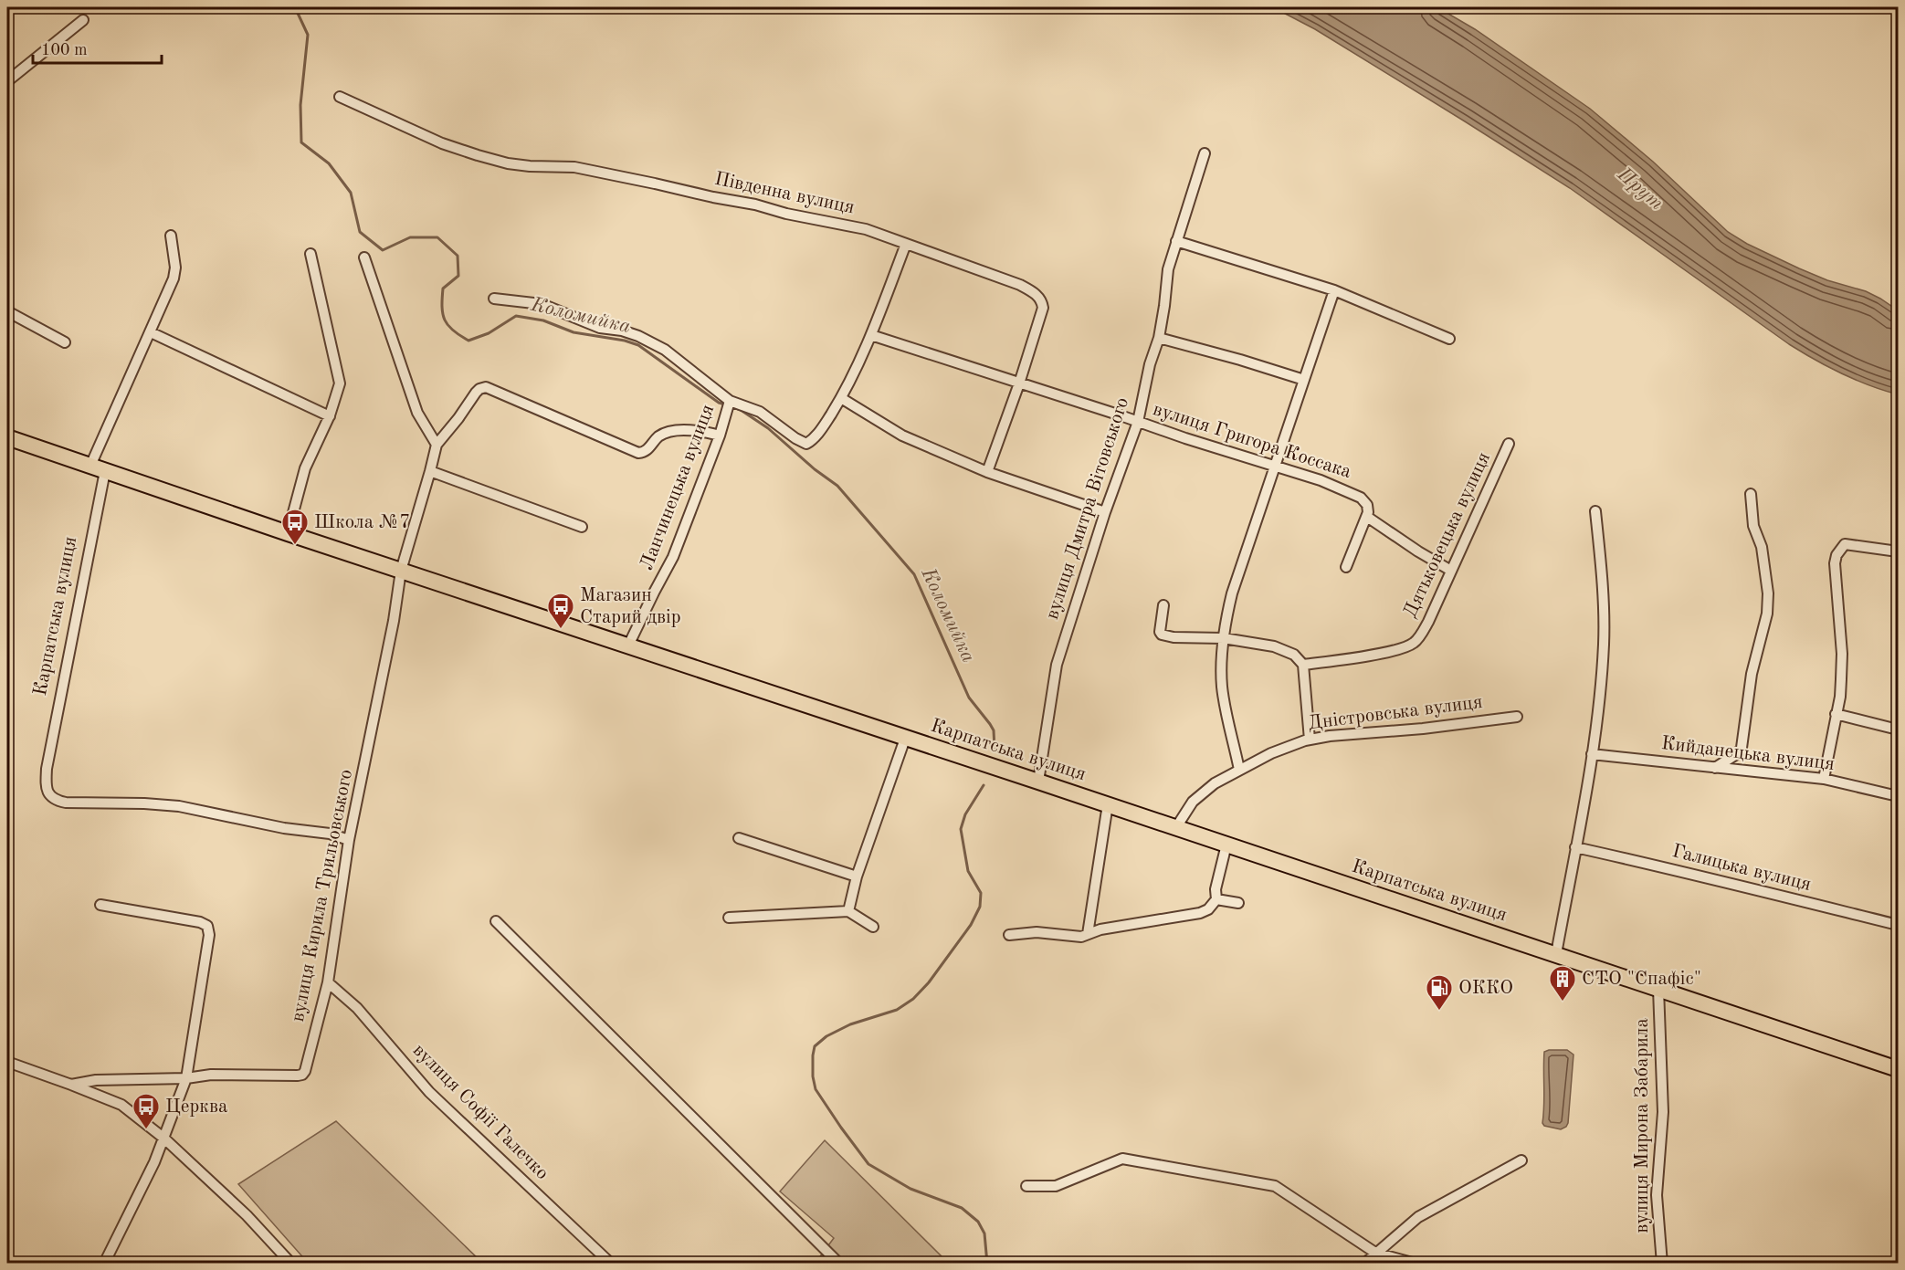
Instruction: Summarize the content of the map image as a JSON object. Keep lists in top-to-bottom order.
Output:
{
  "streets": {
    "main road": ["Карпатська вулиця"],
    "street": [
      "Південна вулиця",
      "вулиця Григора Коссака",
      "Ланчинецька вулиця",
      "вулиця Дмитра Вітовського",
      "Дятьковецька вулиця",
      "Дністровська вулиця",
      "Кийданецька вулиця",
      "Галицька вулиця",
      "вулиця Кирила Трильовського",
      "вулиця Софії Галечко",
      "вулиця Мирона Забарила"
    ]
  },
  "crossings": [
    ["Південна вулиця", "вулиця Григора Коссака"],
    ["вулиця Григора Коссака", "вулиця Дмитра Вітовського"],
    ["Ланчинецька вулиця", "Карпатська вулиця"],
    ["вулиця Дмитра Вітовського", "Карпатська вулиця"],
    ["Карпатська вулиця", "Дністровська вулиця"],
    ["Карпатська вулиця", "вулиця Кирила Трильовського"],
    ["Карпатська вулиця", "вулиця Мирона Забарила"],
    ["вулиця Кирила Трильовського", "вулиця Софії Галечко"]
  ],
  "water": ["Прут", "Коломийка"],
  "places": {
    "bus stop": ["Школа №7", "Магазин Старий двір", "Церква"],
    "building": ["СТО \"Спафіс\""],
    "fuel station": ["ОККО"]
  },
  "scale_bar": "100 m"
}
